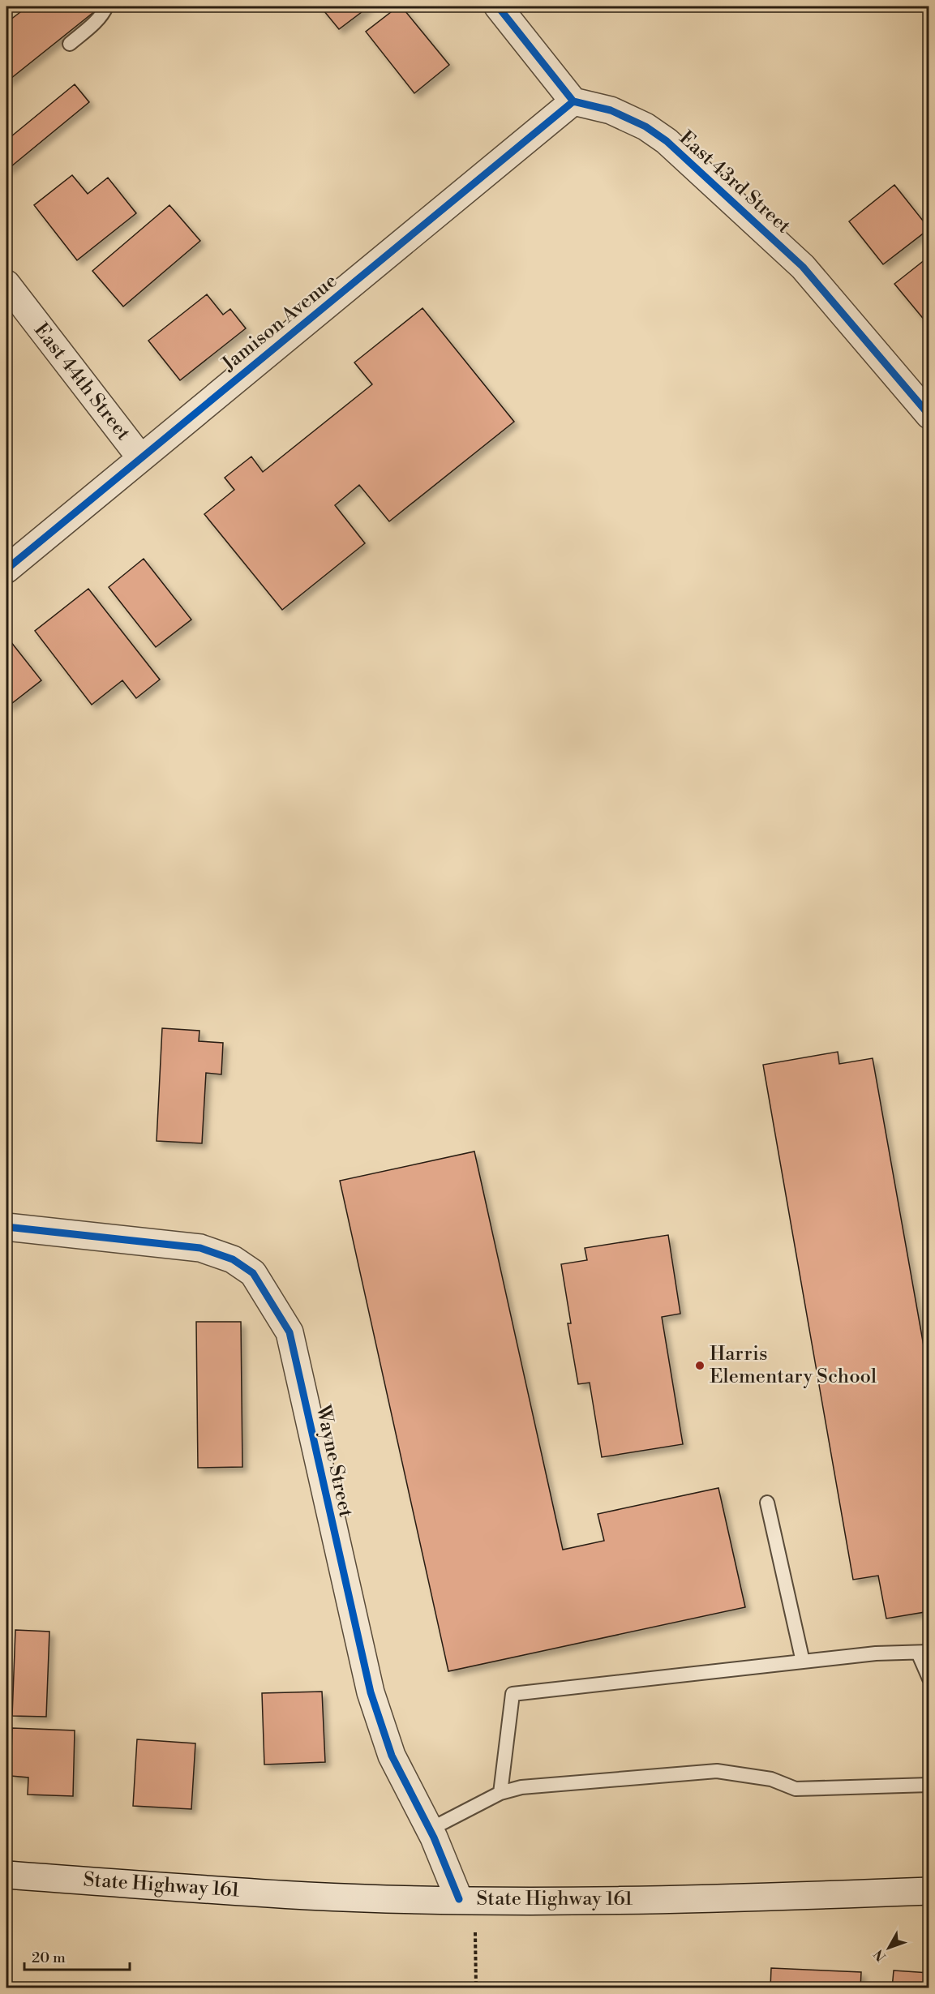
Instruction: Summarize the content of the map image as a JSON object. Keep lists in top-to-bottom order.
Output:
{
  "streets": {
    "street": [
      "East 43rd Street",
      "Jamison Avenue",
      "East 44th Street",
      "Wayne Street",
      "State Highway 161"
    ]
  },
  "crossings": [
    ["East 43rd Street", "Jamison Avenue"],
    ["Jamison Avenue", "East 44th Street"],
    ["Wayne Street", "State Highway 161"]
  ],
  "places": ["Harris Elementary School"],
  "scale_bar": "20 m",
  "north": "bottom left"
}
